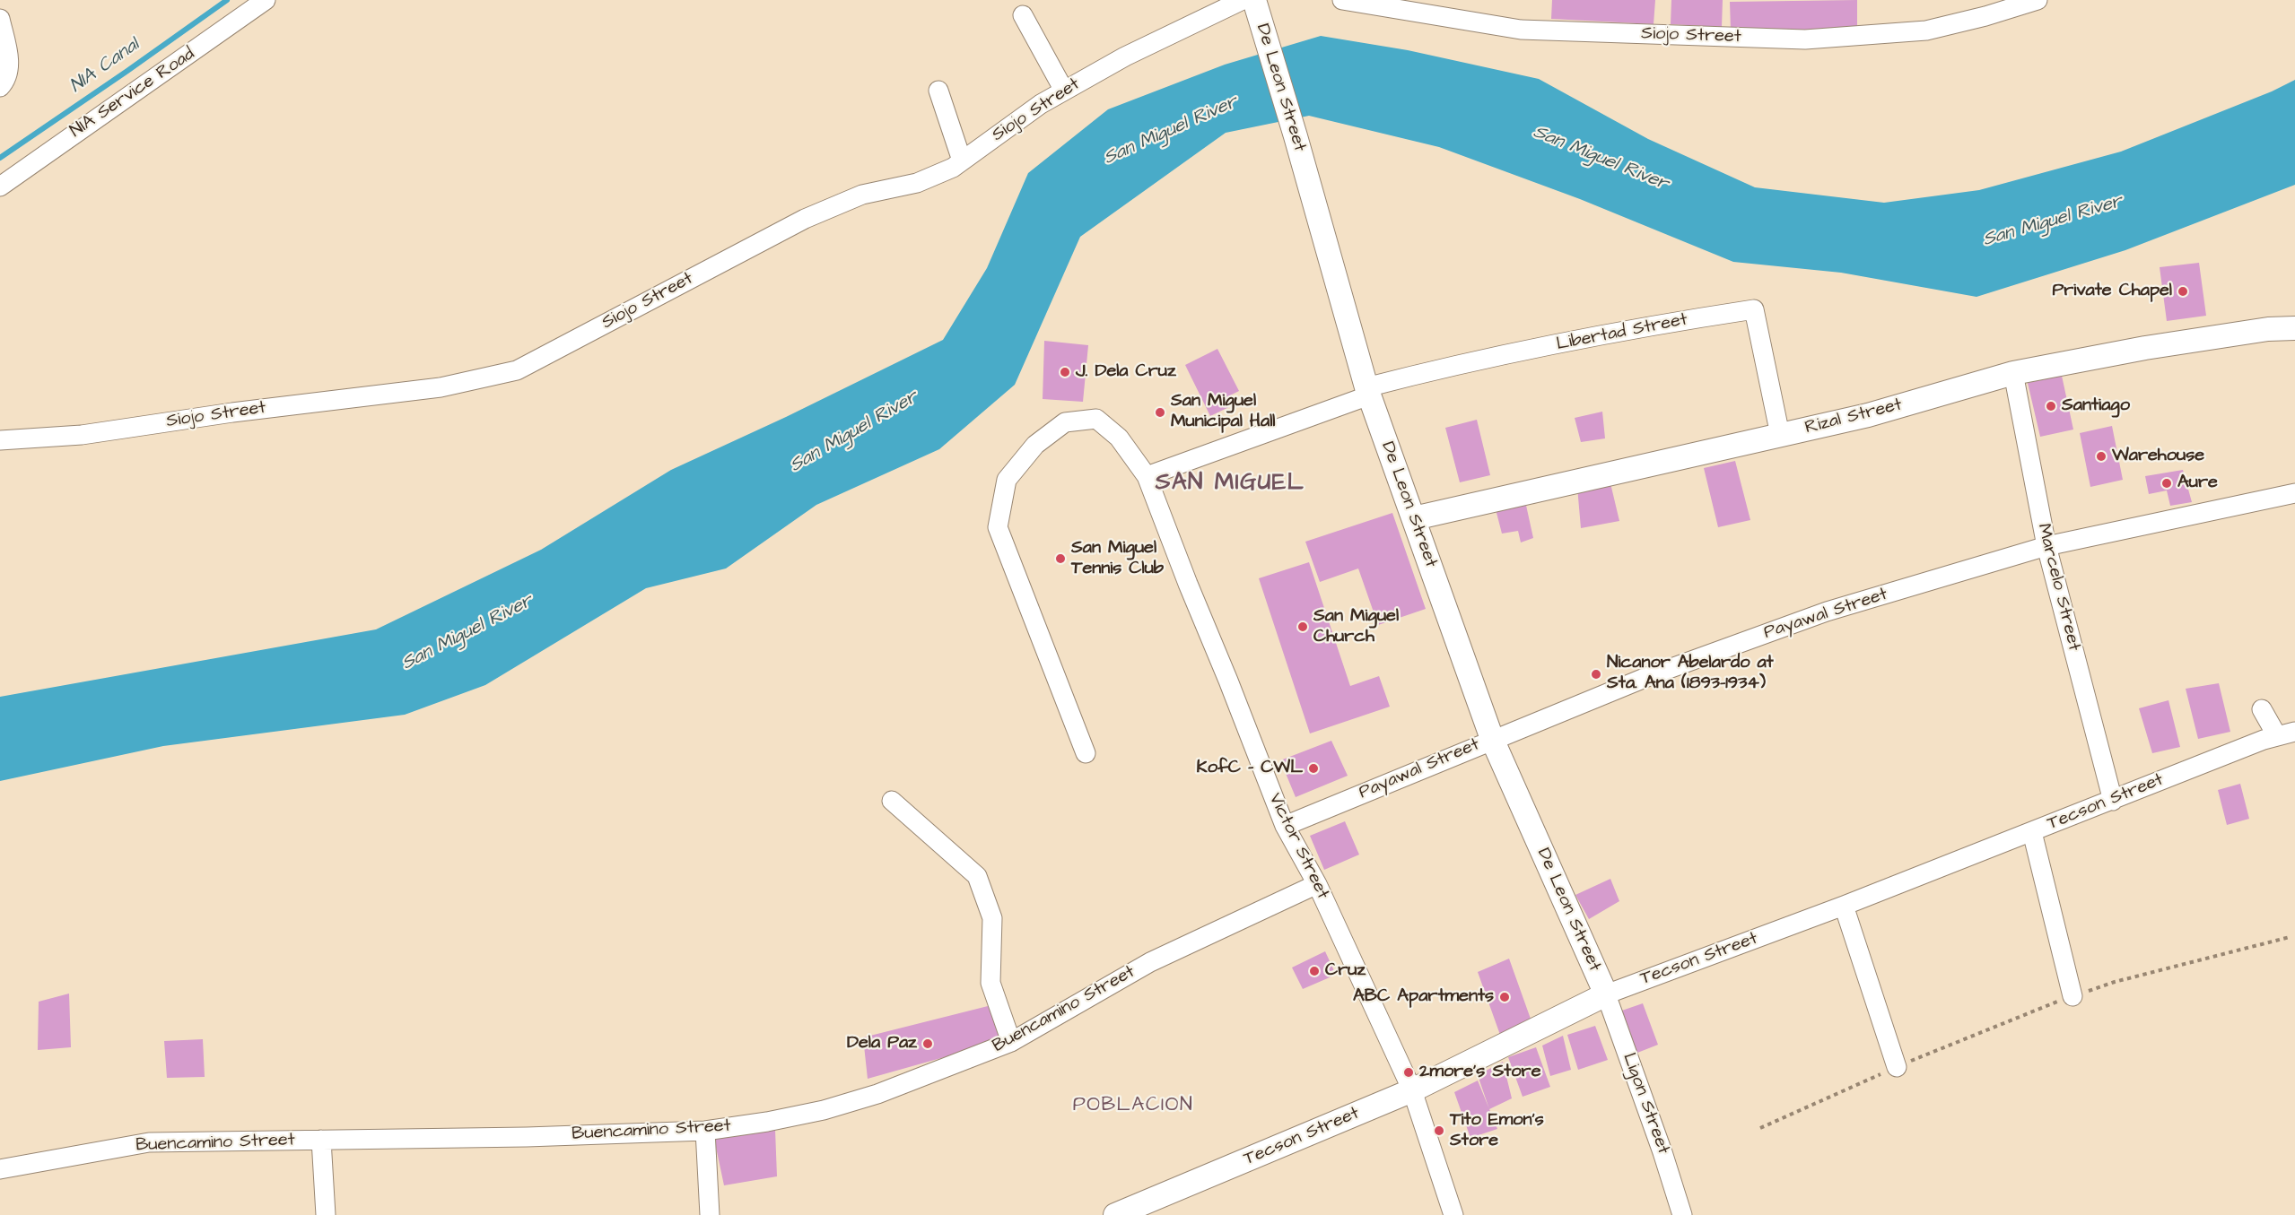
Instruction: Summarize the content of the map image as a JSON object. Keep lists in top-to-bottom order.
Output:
{
  "streets": {
    "main road": ["De Leon Street", "Rizal Street", "Tecson Street"],
    "street": [
      "Siojo Street",
      "NIA Service Road",
      "Libertad Street",
      "Marcelo Street",
      "Payawal Street",
      "Victor Street",
      "Buencamino Street",
      "Ligon Street"
    ]
  },
  "crossings": [
    ["Siojo Street", "De Leon Street"],
    ["De Leon Street", "Libertad Street"],
    ["De Leon Street", "Rizal Street"],
    ["De Leon Street", "Payawal Street"],
    ["De Leon Street", "Tecson Street"],
    ["De Leon Street", "Ligon Street"],
    ["Libertad Street", "Rizal Street"],
    ["Libertad Street", "Victor Street"],
    ["Rizal Street", "Marcelo Street"],
    ["Marcelo Street", "Payawal Street"],
    ["Marcelo Street", "Tecson Street"],
    ["Payawal Street", "Victor Street"],
    ["Tecson Street", "Victor Street"],
    ["Tecson Street", "Ligon Street"],
    ["Victor Street", "Buencamino Street"]
  ],
  "districts": ["SAN MIGUEL", "POBLACION"],
  "water": ["NIA Canal", "San Miguel River"],
  "places": [
    "Private Chapel",
    "J. Dela Cruz",
    "Santiago",
    "San Miguel Municipal Hall",
    "Warehouse",
    "Aure",
    "San Miguel Tennis Club",
    "San Miguel Church",
    "Nicanor Abelardo at Sta. Ana (1893–1934)",
    "KofC - CWL",
    "Cruz",
    "ABC Apartments",
    "Dela Paz",
    "2more's Store",
    "Tito Emon's Store"
  ]
}
